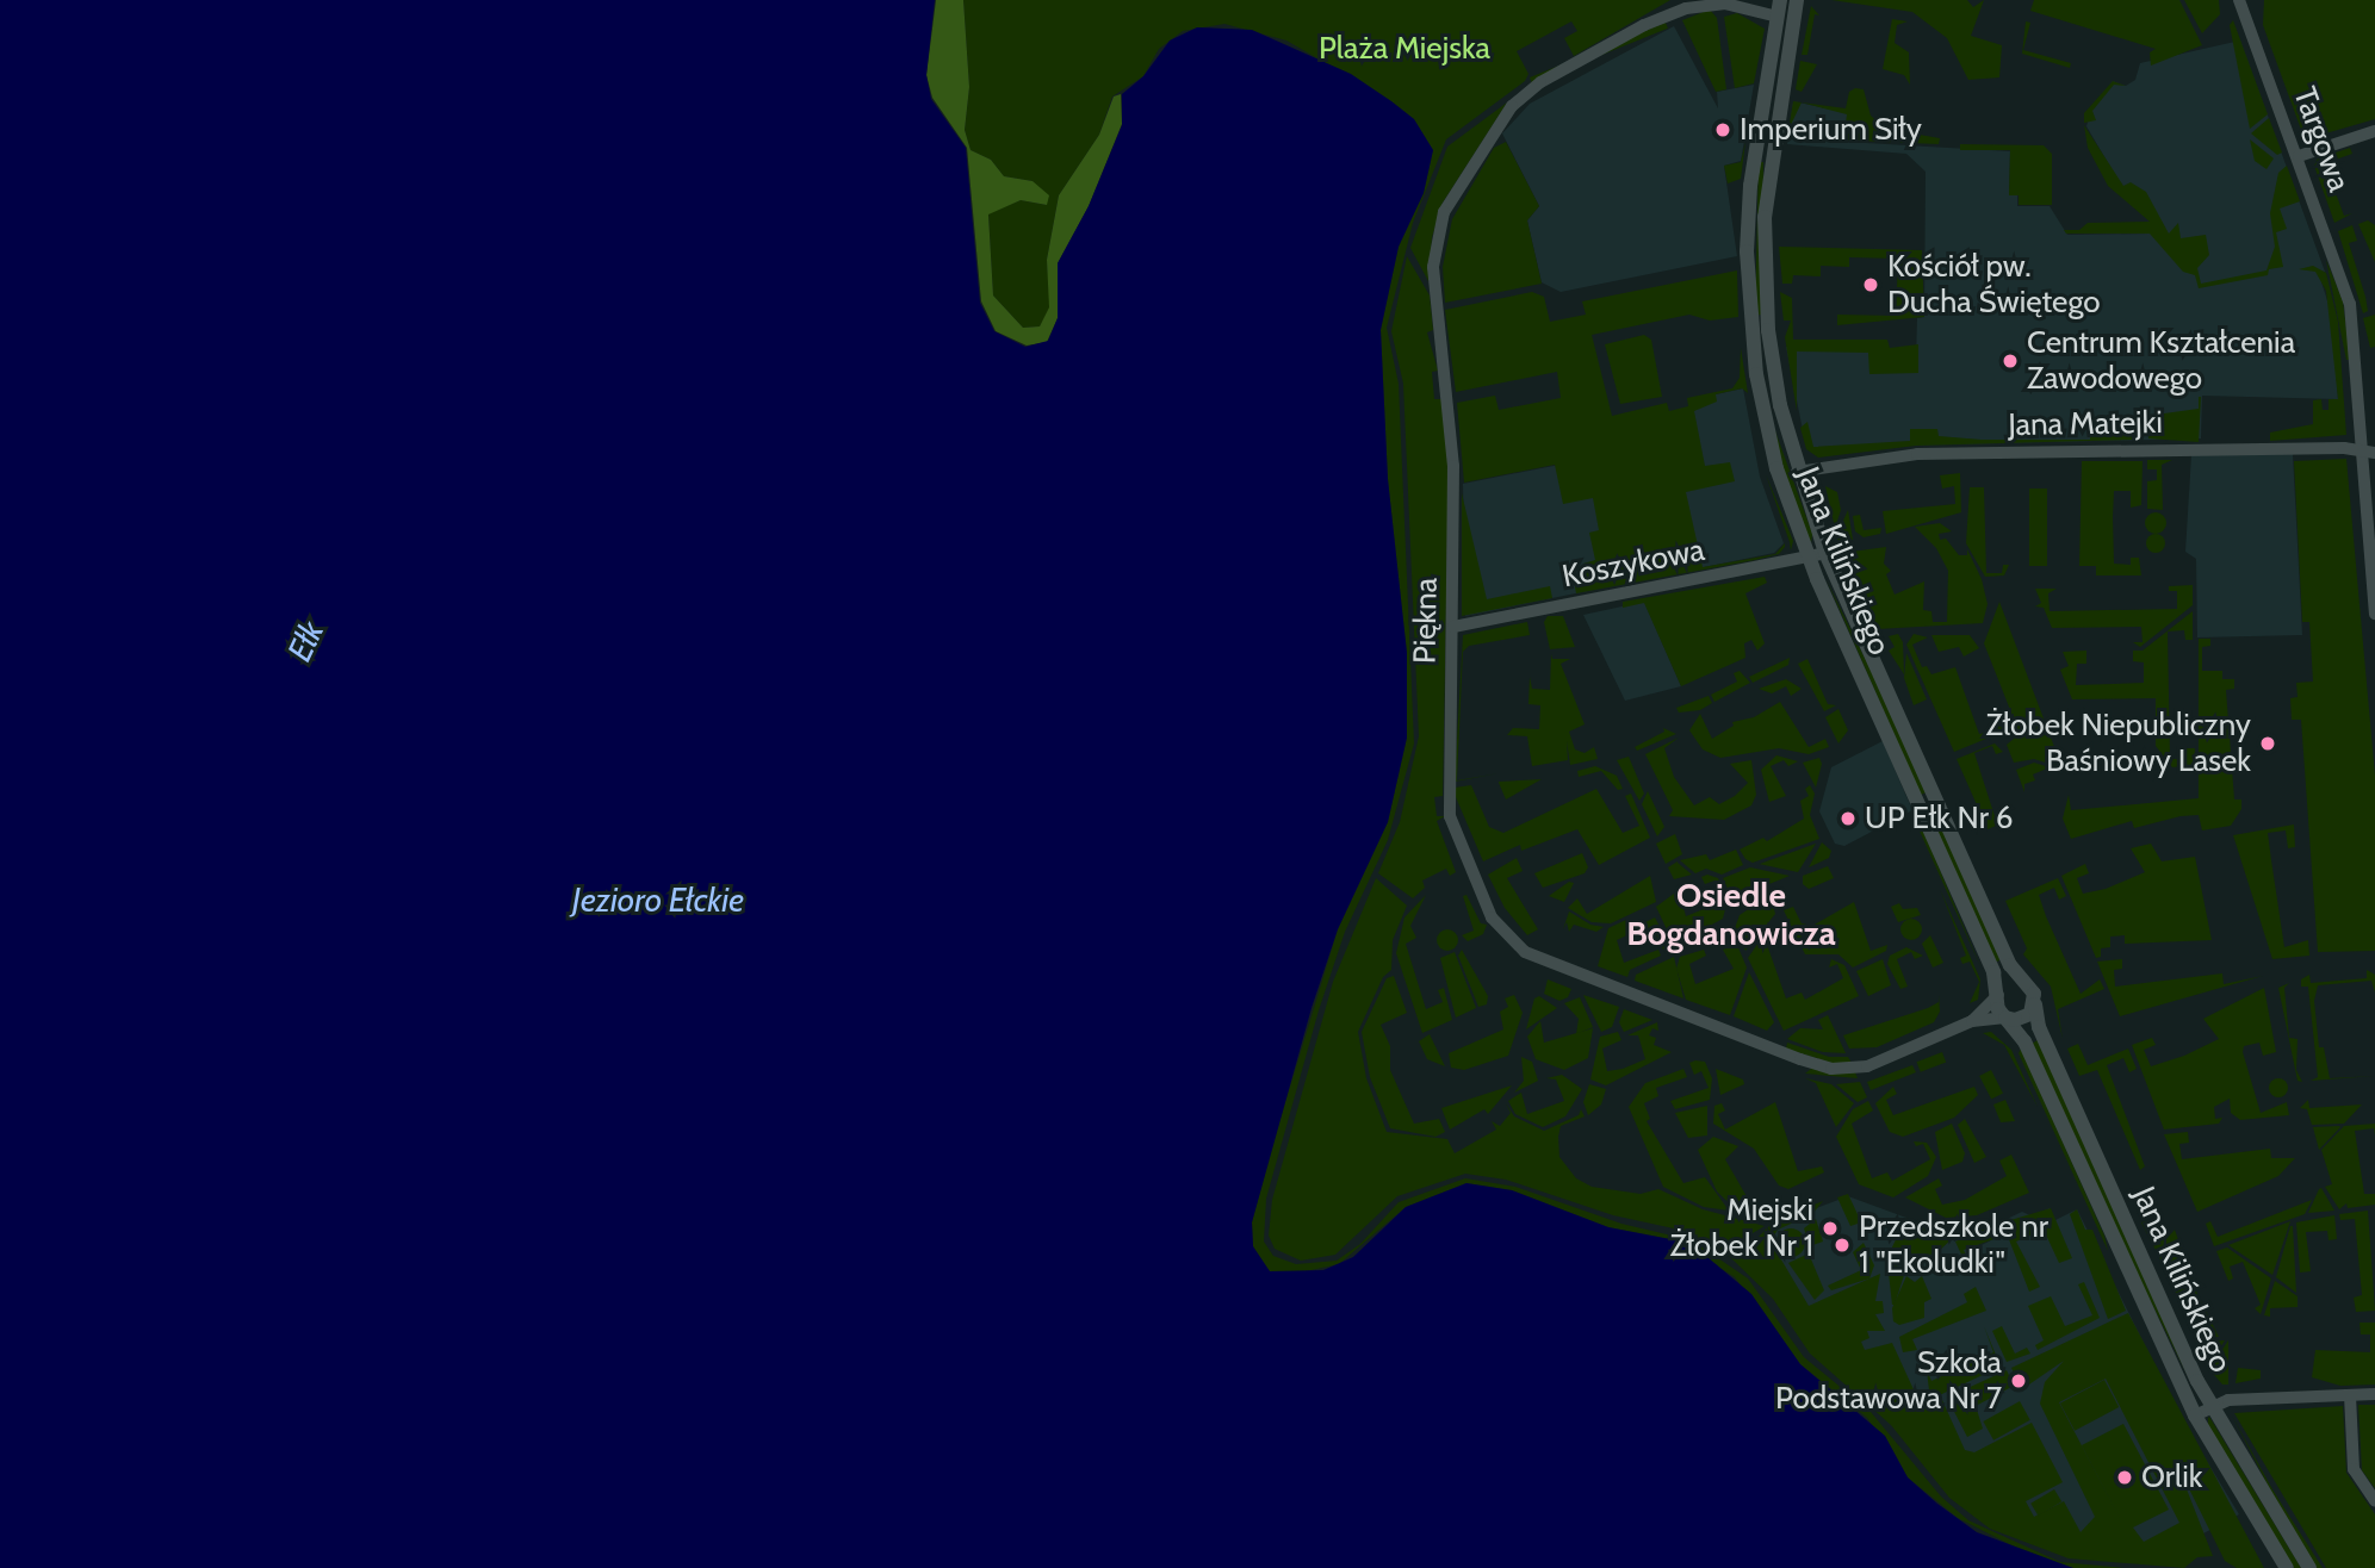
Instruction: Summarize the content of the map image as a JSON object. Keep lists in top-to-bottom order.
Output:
{
  "streets": {
    "street": [
      "Targowa",
      "Jana Matejki",
      "Jana Kilińskiego",
      "Koszykowa",
      "Piękna"
    ]
  },
  "crossings": [
    ["Targowa", "Jana Matejki"],
    ["Jana Matejki", "Jana Kilińskiego"],
    ["Jana Kilińskiego", "Koszykowa"],
    ["Jana Kilińskiego", "Piękna"],
    ["Koszykowa", "Piękna"]
  ],
  "districts": ["Osiedle Bogdanowicza"],
  "water": ["Ełk", "Jezioro Ełckie"],
  "parks": ["Plaża Miejska"],
  "places": [
    "Imperium Siły",
    "Kościół pw. Ducha Świętego",
    "Centrum Kształcenia Zawodowego",
    "Żłobek Niepubliczny Baśniowy Lasek",
    "UP Ełk Nr 6",
    "Miejski Żłobek Nr 1",
    "Przedszkole nr 1 \"Ekoludki\"",
    "Szkoła Podstawowa Nr 7",
    "Orlik"
  ]
}
